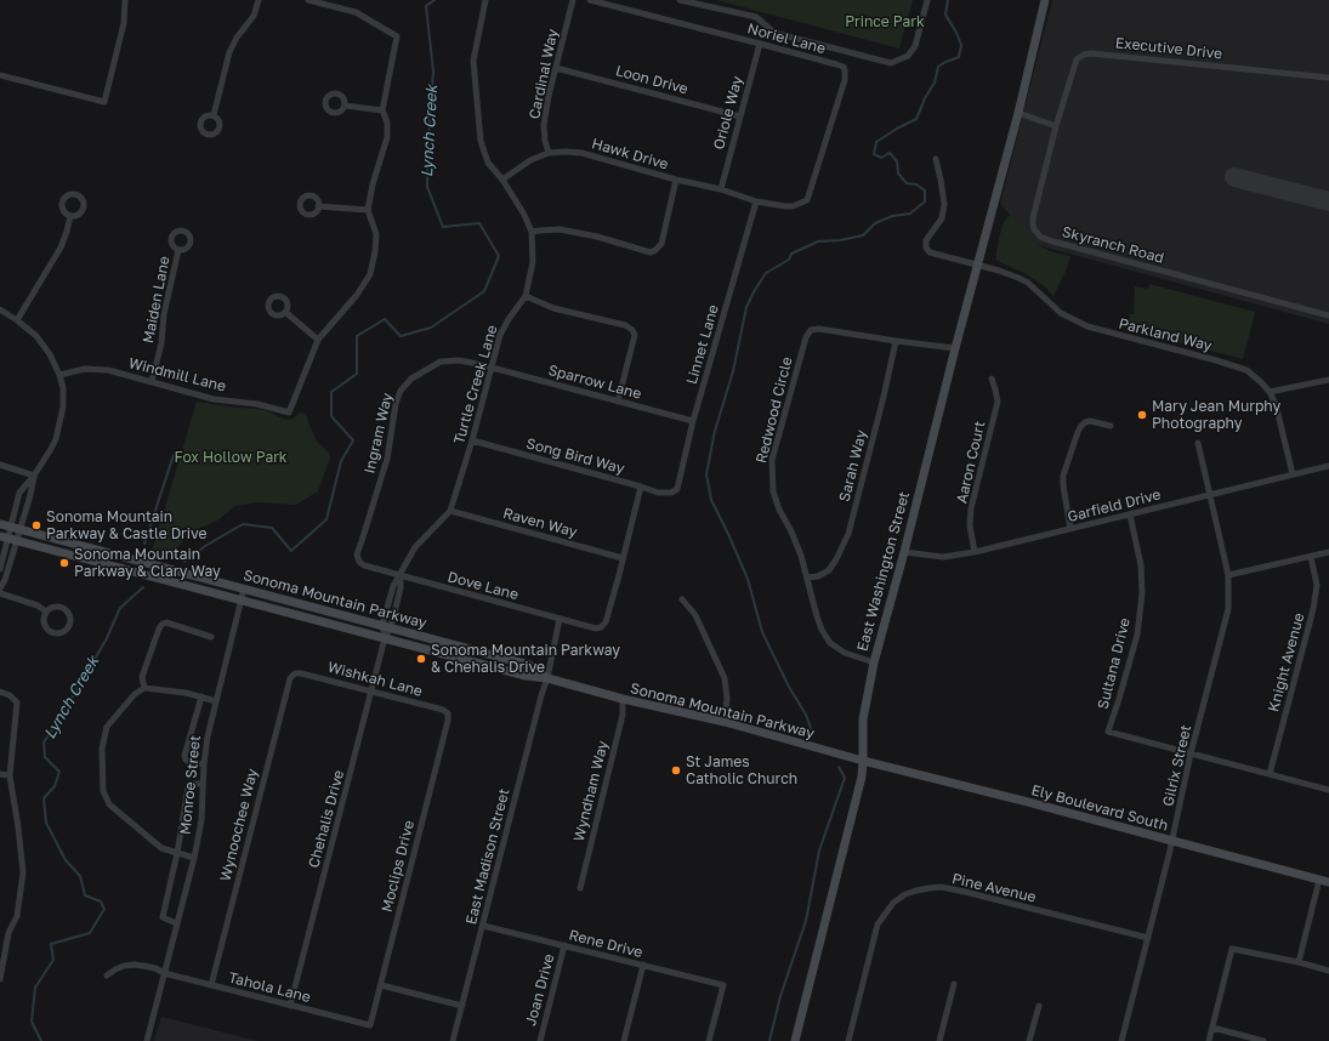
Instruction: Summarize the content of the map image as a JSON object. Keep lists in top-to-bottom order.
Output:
{
  "streets": {
    "main road": ["East Washington Street", "Sonoma Mountain Parkway", "Ely Boulevard South"],
    "street": [
      "Noriel Lane",
      "Executive Drive",
      "Cardinal Way",
      "Loon Drive",
      "Oriole Way",
      "Hawk Drive",
      "Skyranch Road",
      "Maiden Lane",
      "Parkland Way",
      "Linnet Lane",
      "Windmill Lane",
      "Sparrow Lane",
      "Turtle Creek Lane",
      "Redwood Circle",
      "Ingram Way",
      "Song Bird Way",
      "Aaron Court",
      "Sarah Way",
      "Garfield Drive",
      "Raven Way",
      "Dove Lane",
      "Knight Avenue",
      "Sultana Drive",
      "Wishkah Lane",
      "Gilrix Street",
      "Monroe Street",
      "Wyndham Way",
      "Chehalis Drive",
      "Wynoochee Way",
      "East Madison Street",
      "Moclips Drive",
      "Pine Avenue",
      "Rene Drive",
      "Tahola Lane",
      "Joan Drive"
    ]
  },
  "crossings": [
    ["Noriel Lane", "Oriole Way"],
    ["Noriel Lane", "Hawk Drive"],
    ["Executive Drive", "Skyranch Road"],
    ["Cardinal Way", "Loon Drive"],
    ["Cardinal Way", "Hawk Drive"],
    ["Loon Drive", "Oriole Way"],
    ["Oriole Way", "Hawk Drive"],
    ["Hawk Drive", "Linnet Lane"],
    ["Hawk Drive", "Turtle Creek Lane"],
    ["Maiden Lane", "Windmill Lane"],
    ["Parkland Way", "Garfield Drive"],
    ["Parkland Way", "East Washington Street"],
    ["Linnet Lane", "Sparrow Lane"],
    ["Linnet Lane", "Song Bird Way"],
    ["Sparrow Lane", "Turtle Creek Lane"],
    ["Sparrow Lane", "Ingram Way"],
    ["Turtle Creek Lane", "Ingram Way"],
    ["Turtle Creek Lane", "Song Bird Way"],
    ["Turtle Creek Lane", "Raven Way"],
    ["Turtle Creek Lane", "Dove Lane"],
    ["Turtle Creek Lane", "Sonoma Mountain Parkway"],
    ["Turtle Creek Lane", "Chehalis Drive"],
    ["Redwood Circle", "Sarah Way"],
    ["Redwood Circle", "East Washington Street"],
    ["Ingram Way", "Dove Lane"],
    ["Aaron Court", "Garfield Drive"],
    ["Garfield Drive", "East Washington Street"],
    ["Garfield Drive", "Sultana Drive"],
    ["Garfield Drive", "Gilrix Street"],
    ["East Washington Street", "Sonoma Mountain Parkway"],
    ["East Washington Street", "Ely Boulevard South"],
    ["Sonoma Mountain Parkway", "Monroe Street"],
    ["Sonoma Mountain Parkway", "Wyndham Way"],
    ["Sonoma Mountain Parkway", "Ely Boulevard South"],
    ["Sonoma Mountain Parkway", "Chehalis Drive"],
    ["Sonoma Mountain Parkway", "East Madison Street"],
    ["Sultana Drive", "Gilrix Street"],
    ["Wishkah Lane", "Chehalis Drive"],
    ["Wishkah Lane", "Wynoochee Way"],
    ["Wishkah Lane", "Moclips Drive"],
    ["Gilrix Street", "Ely Boulevard South"],
    ["Gilrix Street", "Pine Avenue"],
    ["Monroe Street", "Tahola Lane"],
    ["Chehalis Drive", "Tahola Lane"],
    ["Wynoochee Way", "Tahola Lane"],
    ["East Madison Street", "Rene Drive"],
    ["Moclips Drive", "Tahola Lane"],
    ["Rene Drive", "Joan Drive"]
  ],
  "water": ["Lynch Creek"],
  "parks": ["Prince Park", "Fox Hollow Park"],
  "places": [
    "Mary Jean Murphy Photography",
    "Sonoma Mountain Parkway & Castle Drive",
    "Sonoma Mountain Parkway & Clary Way",
    "Sonoma Mountain Parkway & Chehalis Drive",
    "St James Catholic Church"
  ]
}
